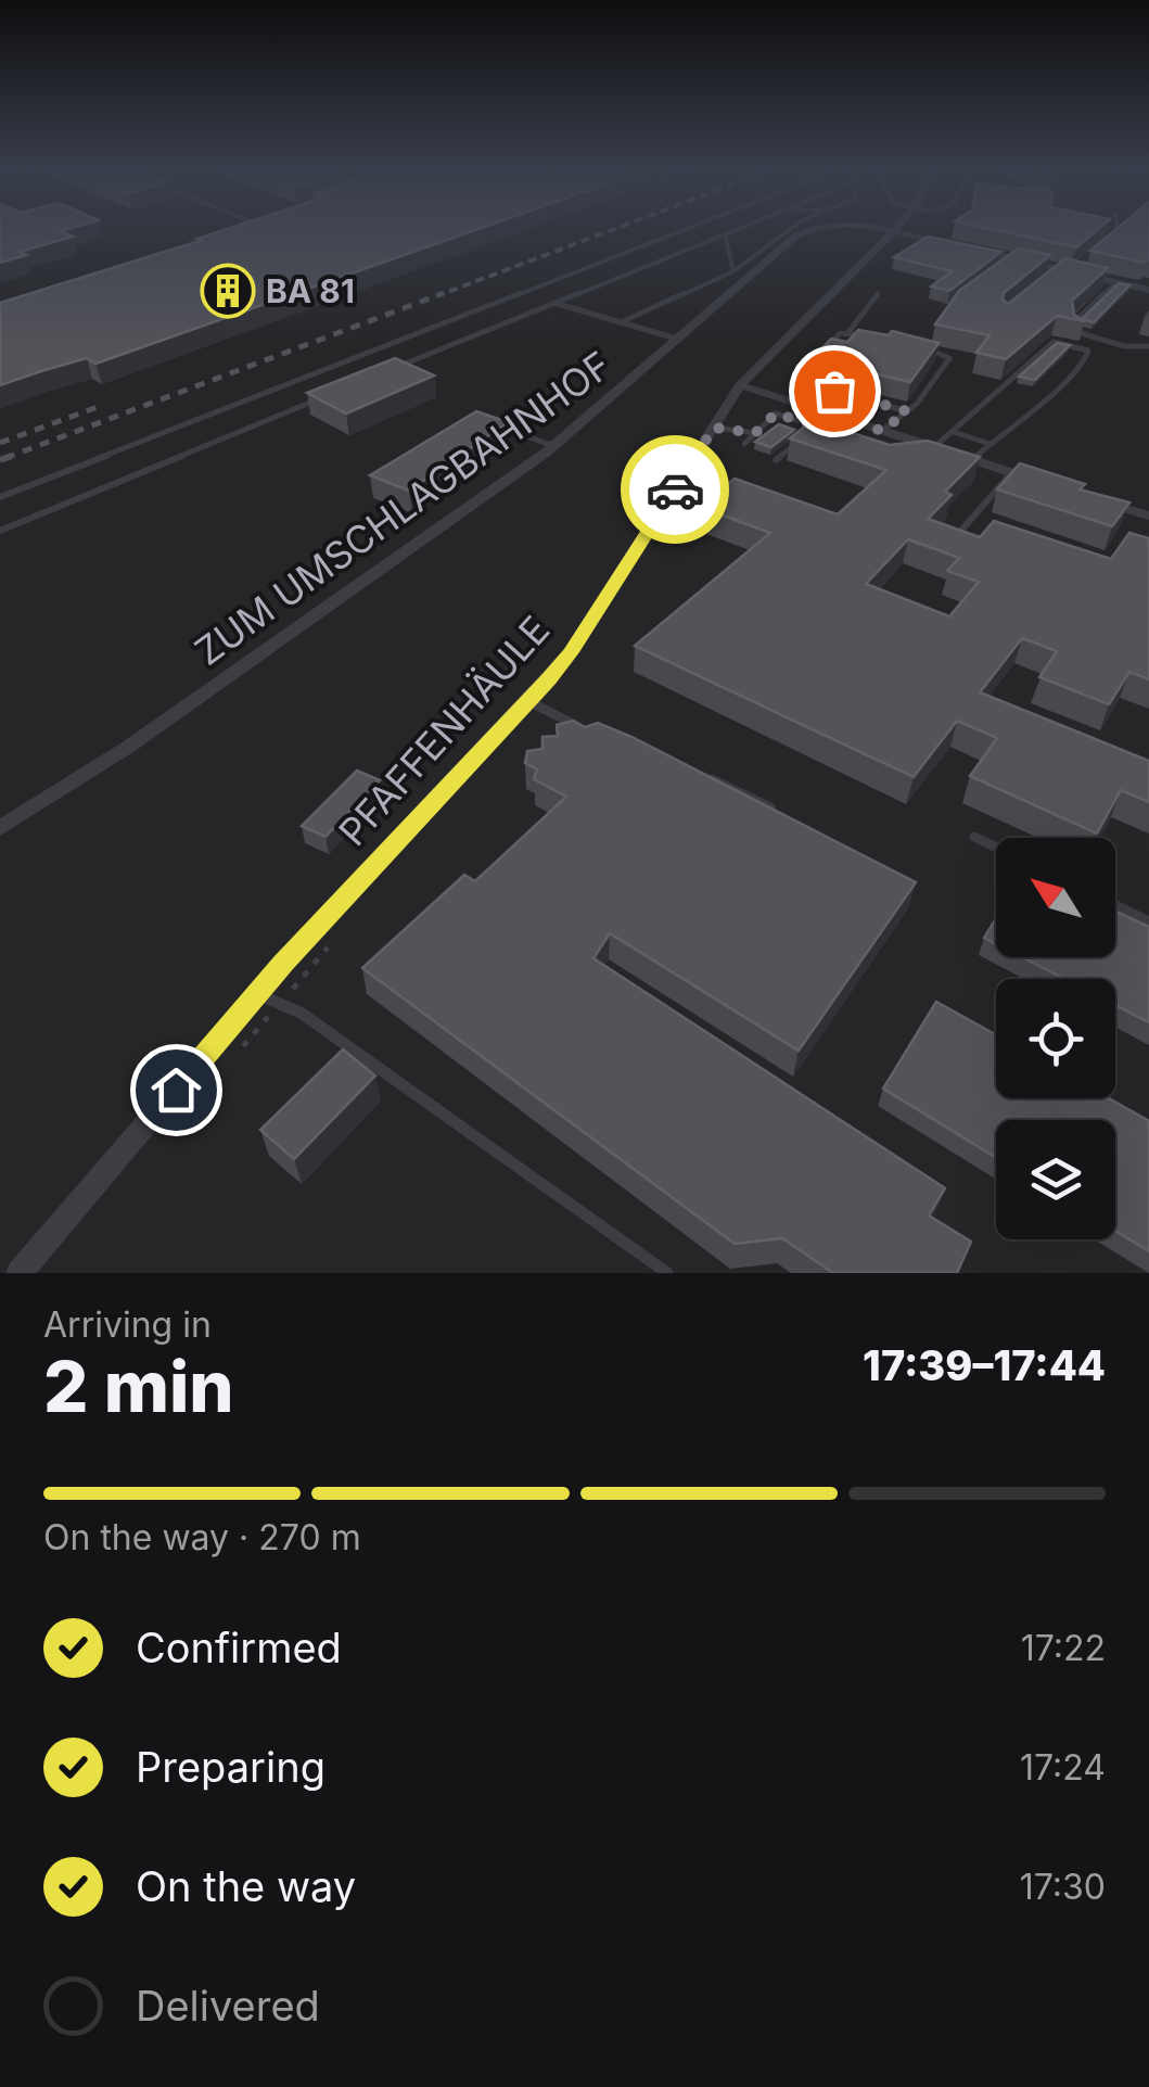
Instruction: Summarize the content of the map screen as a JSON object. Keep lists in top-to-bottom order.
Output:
{
  "streets": {
    "street": ["ZUM UMSCHLAGBAHNHOF", "PFAFFENHÄULE"]
  },
  "crossings": [
    ["ZUM UMSCHLAGBAHNHOF", "PFAFFENHÄULE"]
  ],
  "places": {
    "building": ["BA 81"]
  },
  "north": "top left",
  "page": {
    "heading": ["2 min", "Arriving in", "17:39–17:44"],
    "bar": "On the way · 270 m",
    "list": [
      ["Confirmed", "17:22"],
      ["Preparing", "17:24"],
      ["On the way", "17:30"],
      "Delivered"
    ]
  }
}
